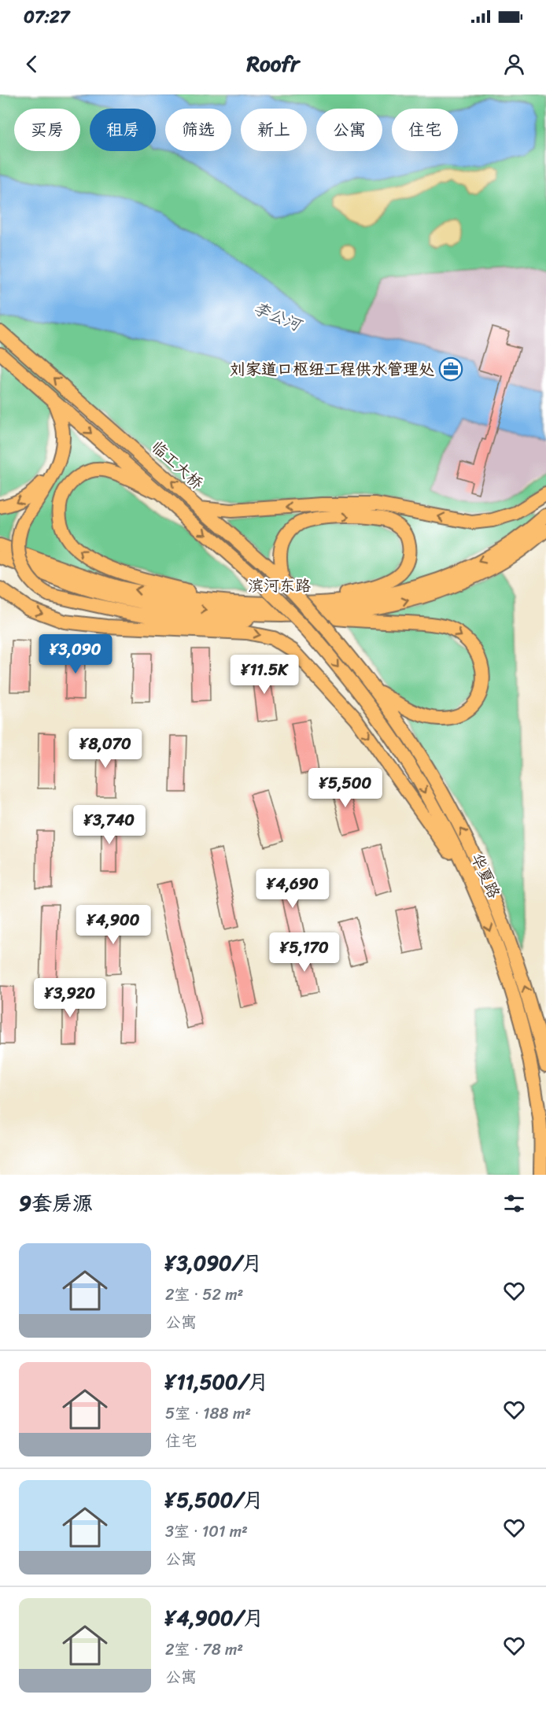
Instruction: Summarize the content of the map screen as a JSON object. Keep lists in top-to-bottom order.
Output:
{
  "streets": {
    "main road": ["临工大桥", "滨河东路", "华夏路"]
  },
  "crossings": [
    ["临工大桥", "华夏路"]
  ],
  "water": ["李公河"],
  "places": {
    "office": ["刘家道口枢纽工程供水管理处"]
  },
  "page": {
    "status": "07:27",
    "header": "Roofr",
    "chip": [
      "买房",
      "租房",
      "筛选",
      "新上",
      "公寓",
      "住宅"
    ],
    "price": [
      "¥3,090",
      "¥11.5K",
      "¥8,070",
      "¥5,500",
      "¥3,740",
      "¥4,690",
      "¥4,900",
      "¥5,170",
      "¥3,920"
    ],
    "heading": "9套房源",
    "list": [
      {
        "name": "¥3,090/月",
        "note": "2室 · 52 m² · 公寓"
      },
      {
        "name": "¥11,500/月",
        "note": "5室 · 188 m² · 住宅"
      },
      {
        "name": "¥5,500/月",
        "note": "3室 · 101 m² · 公寓"
      },
      {
        "name": "¥4,900/月",
        "note": "2室 · 78 m² · 公寓"
      }
    ]
  }
}
